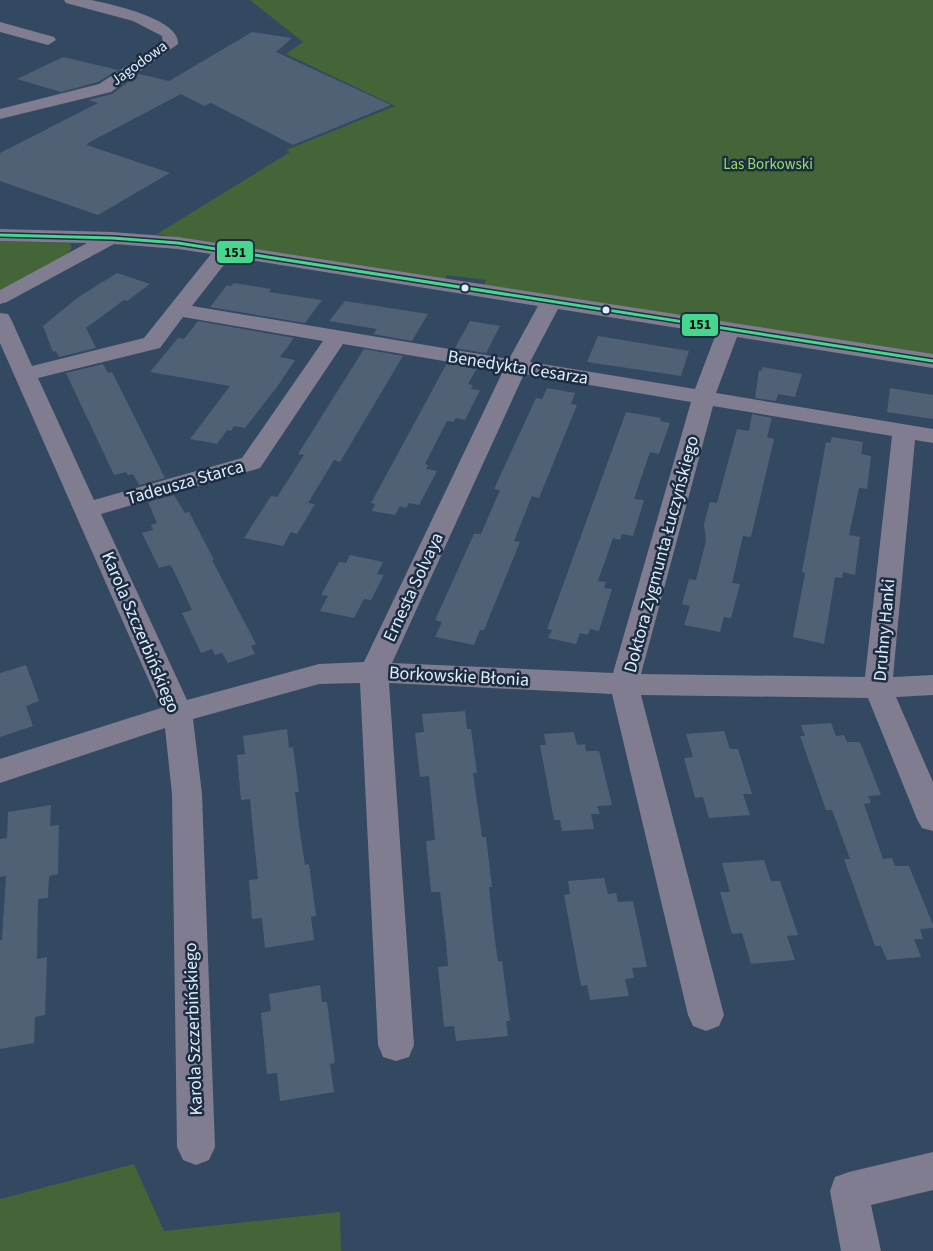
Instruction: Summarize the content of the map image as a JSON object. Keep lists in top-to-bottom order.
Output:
{
  "streets": {
    "street": [
      "Jagodowa",
      "Benedykta Cesarza",
      "Tadeusza Starca",
      "Doktora Zygmunta Łuczyńskiego",
      "Ernesta Solvaya",
      "Druhny Hanki",
      "Karola Szczerbińskiego",
      "Borkowskie Błonia"
    ]
  },
  "crossings": [
    ["Benedykta Cesarza", "Tadeusza Starca"],
    ["Benedykta Cesarza", "Doktora Zygmunta Łuczyńskiego"],
    ["Benedykta Cesarza", "Ernesta Solvaya"],
    ["Benedykta Cesarza", "Druhny Hanki"],
    ["Tadeusza Starca", "Karola Szczerbińskiego"],
    ["Doktora Zygmunta Łuczyńskiego", "Borkowskie Błonia"],
    ["Ernesta Solvaya", "Borkowskie Błonia"],
    ["Druhny Hanki", "Borkowskie Błonia"],
    ["Karola Szczerbińskiego", "Borkowskie Błonia"]
  ],
  "parks": ["Las Borkowski"],
  "lines": ["transit line 151"]
}
